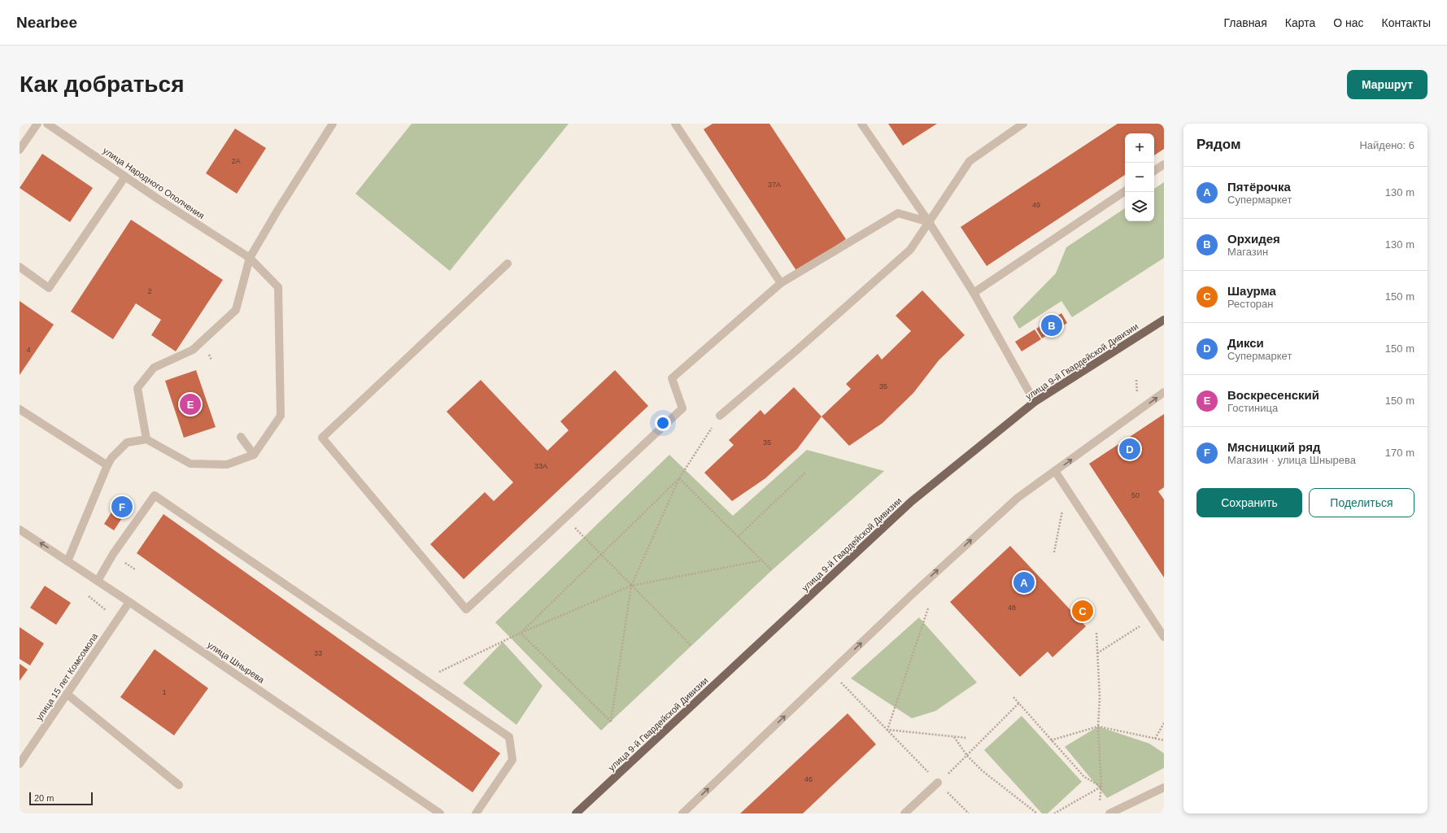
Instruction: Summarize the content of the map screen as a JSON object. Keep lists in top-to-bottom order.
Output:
{
  "streets": {
    "main road": ["улица 9-й Гвардейской Дивизии"],
    "street": ["улица Народного Ополчения", "улица Шнырева", "улица 15 лет Комсомола"]
  },
  "crossings": [
    ["улица Шнырева", "улица 15 лет Комсомола"]
  ],
  "house_numbers": [
    "2А",
    "37А",
    "49",
    "2",
    "4",
    "35",
    "35",
    "33А",
    "50",
    "48",
    "33",
    "1",
    "46"
  ],
  "scale_bar": "20 m",
  "page": {
    "header": "Nearbee",
    "nav": [
      "Главная",
      "Карта",
      "О нас",
      "Контакты"
    ],
    "buttons": [
      "Маршрут",
      ["Сохранить", "Поделиться"]
    ],
    "title": "Как добраться",
    "heading": ["Рядом", "Найдено: 6"],
    "map_buttons": ["+", "−"],
    "list": [
      {
        "mark": "A",
        "name": "Пятёрочка",
        "note": "Супермаркет",
        "value": "130 m"
      },
      {
        "mark": "B",
        "name": "Орхидея",
        "note": "Магазин",
        "value": "130 m"
      },
      {
        "mark": "C",
        "name": "Шаурма",
        "note": "Ресторан",
        "value": "150 m"
      },
      {
        "mark": "D",
        "name": "Дикси",
        "note": "Супермаркет",
        "value": "150 m"
      },
      {
        "mark": "E",
        "name": "Воскресенский",
        "note": "Гостиница",
        "value": "150 m"
      },
      {
        "mark": "F",
        "name": "Мясницкий ряд",
        "note": "Магазин · улица Шнырева",
        "value": "170 m"
      }
    ],
    "pins": [
      "B",
      "E",
      "D",
      "F",
      "A",
      "C"
    ],
    "scale": "20 m"
  }
}
